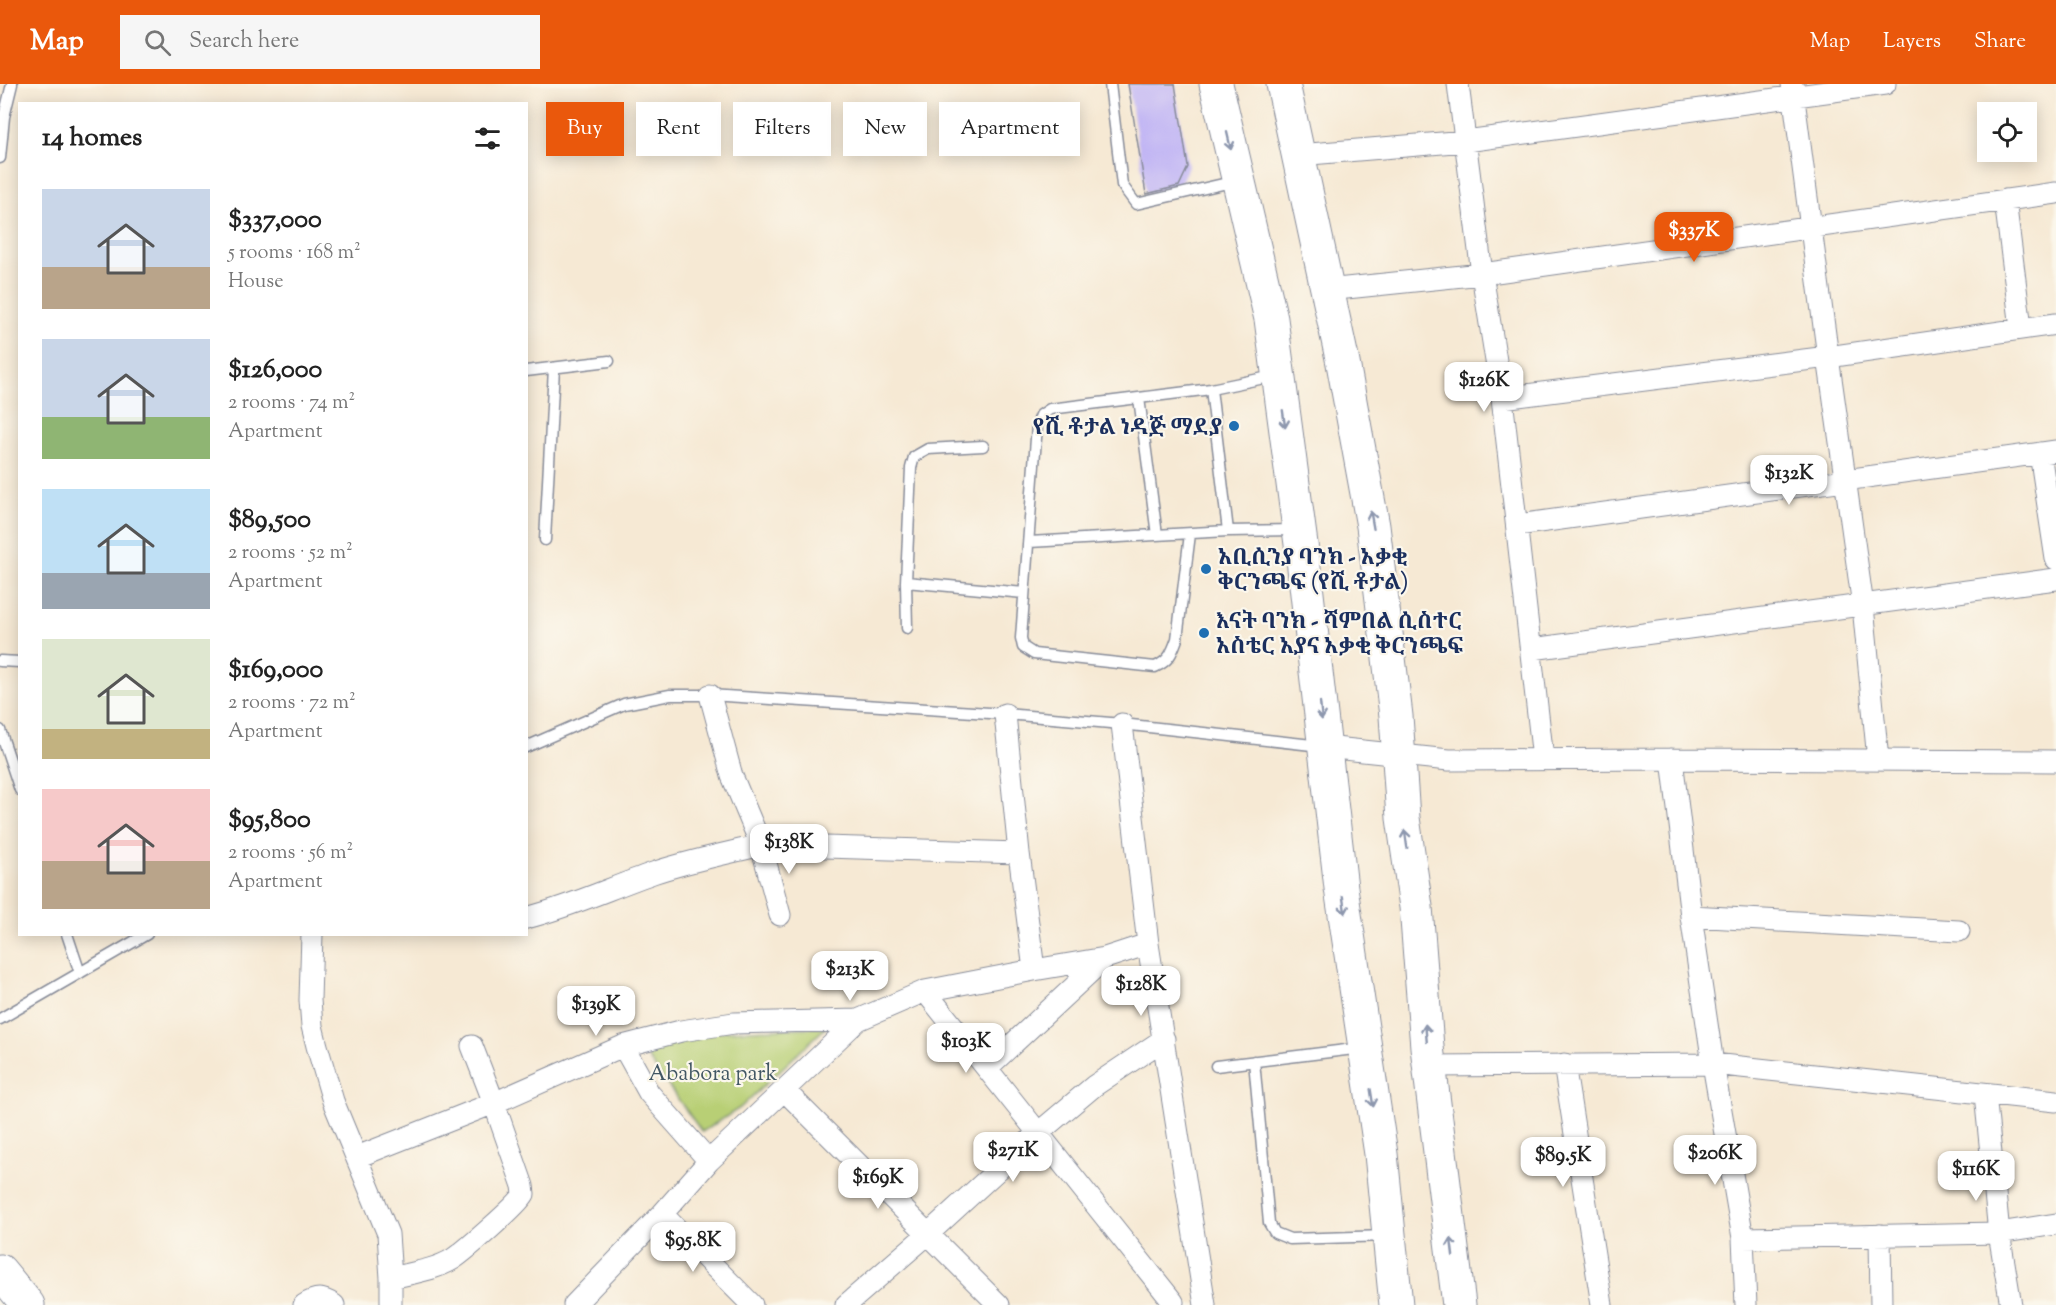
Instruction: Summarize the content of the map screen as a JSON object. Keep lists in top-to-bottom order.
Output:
{
  "parks": ["Ababora park"],
  "places": ["የሺ ቶታል ነዳጅ ማደያ", "አቢሲንያ ባንክ - አቃቂ ቅርንጫፍ (የሺ ቶታል)", "እናት ባንክ - ሻምበል ሲስተር አስቴር አያና አቃቂ ቅርንጫፍ"],
  "page": {
    "header": "Map",
    "search": "Search here",
    "nav": ["Map", "Layers", "Share"],
    "chip": [
      "Buy",
      "Rent",
      "Filters",
      "New",
      "Apartment"
    ],
    "heading": "14 homes",
    "list": [
      {
        "name": "$337,000",
        "note": "5 rooms · 168 m² · House"
      },
      {
        "name": "$126,000",
        "note": "2 rooms · 74 m² · Apartment"
      },
      {
        "name": "$89,500",
        "note": "2 rooms · 52 m² · Apartment"
      },
      {
        "name": "$169,000",
        "note": "2 rooms · 72 m² · Apartment"
      },
      {
        "name": "$95,800",
        "note": "2 rooms · 56 m² · Apartment"
      }
    ],
    "price": [
      "$337K",
      "$126K",
      "$132K",
      "$138K",
      "$213K",
      "$128K",
      "$139K",
      "$103K",
      "$271K",
      "$206K",
      "$89.5K",
      "$116K",
      "$169K",
      "$95.8K"
    ]
  }
}
